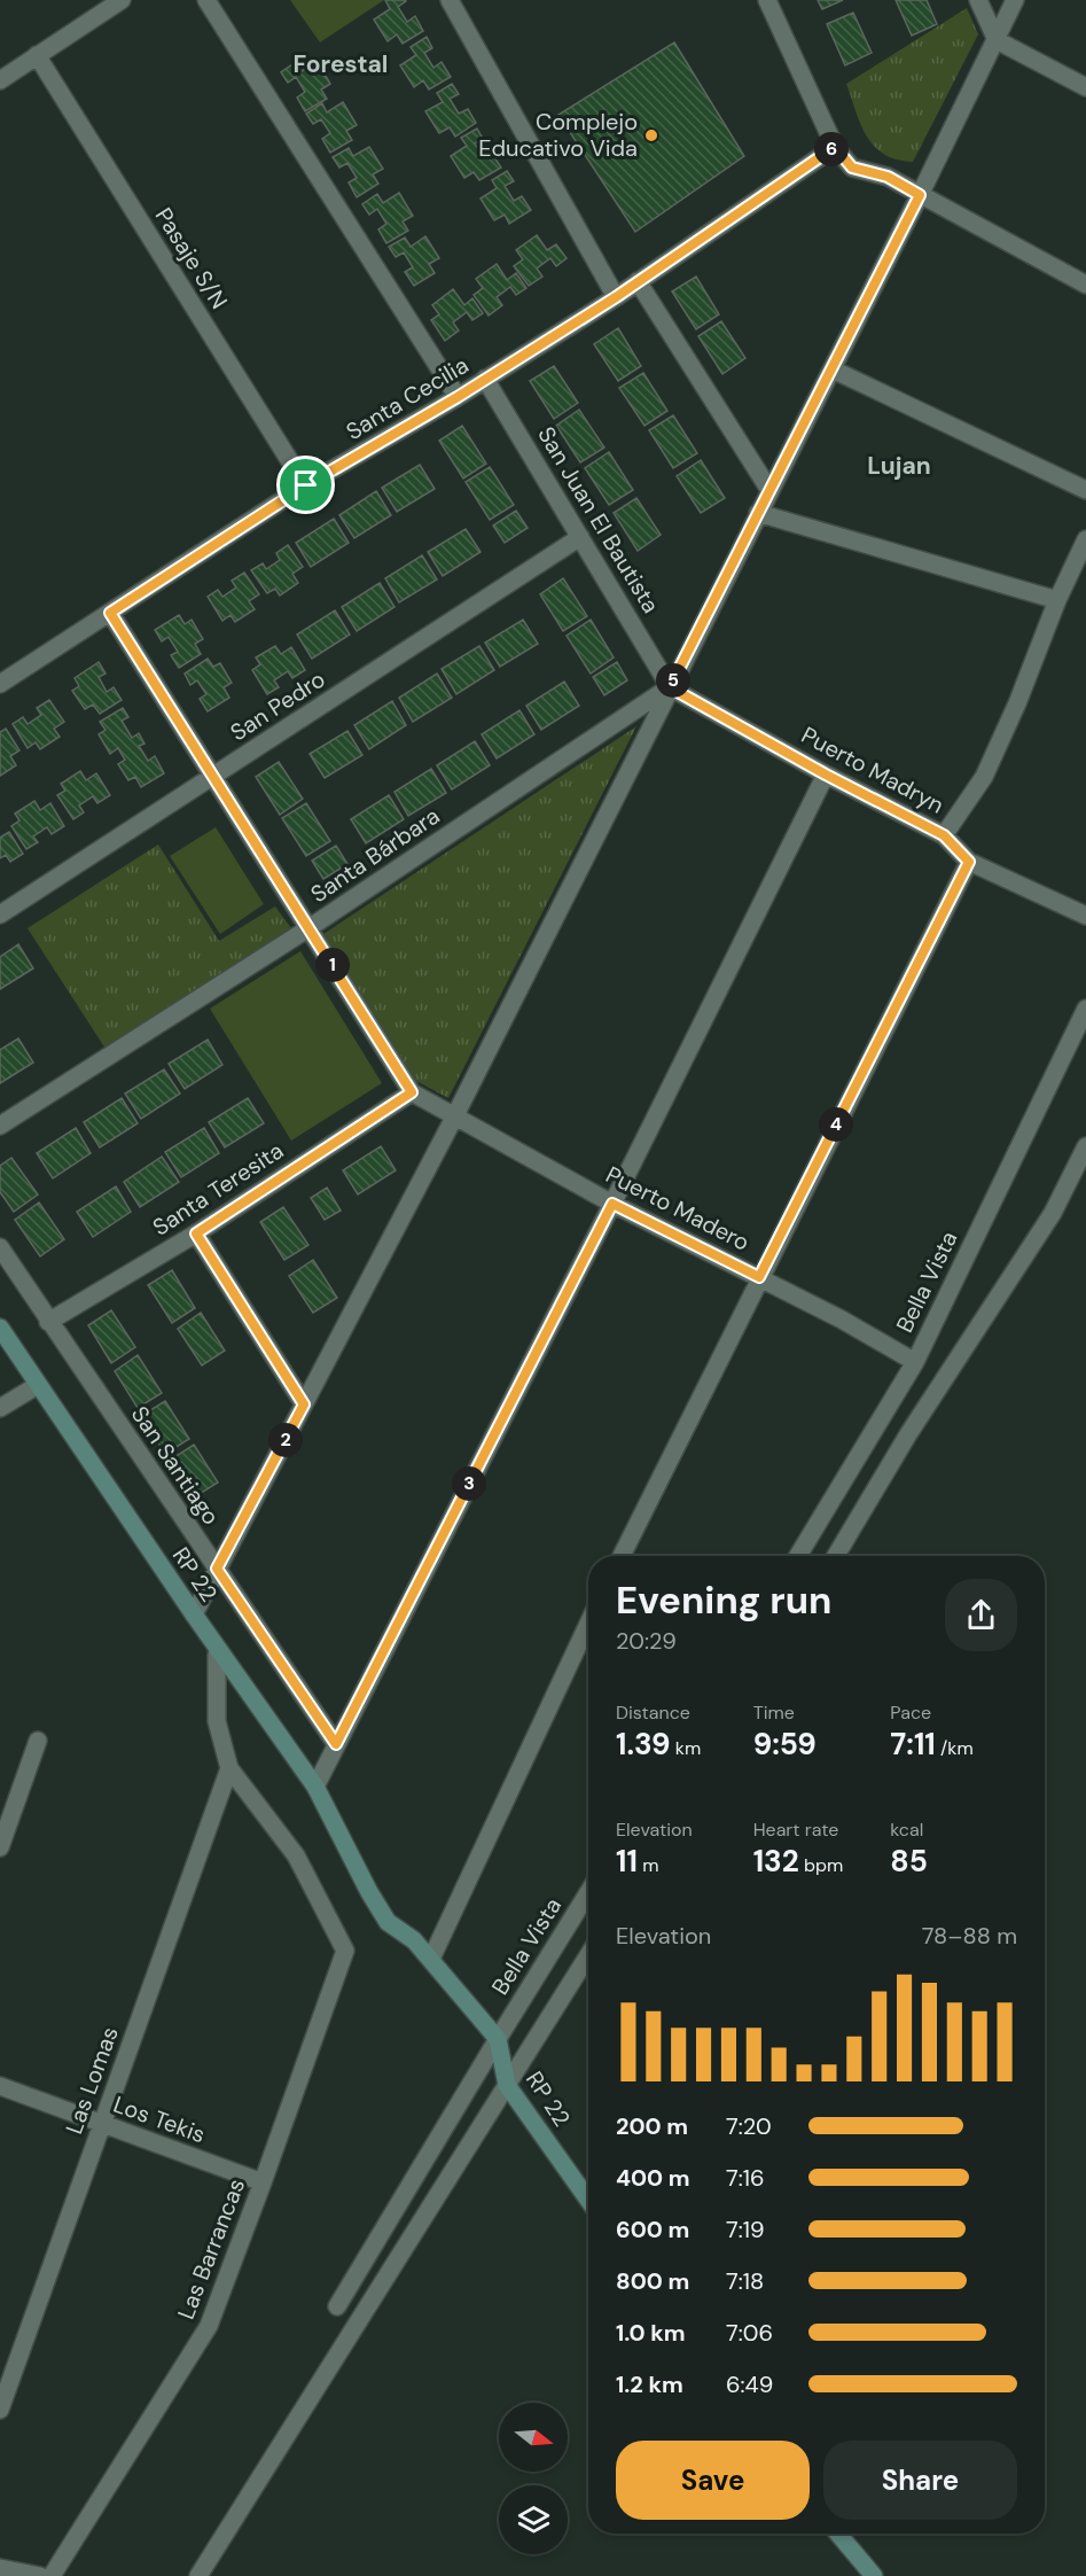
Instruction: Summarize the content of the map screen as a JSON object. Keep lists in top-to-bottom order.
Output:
{
  "streets": {
    "street": [
      "Pasaje S/N",
      "Santa Cecilia",
      "San Juan El Bautista",
      "San Pedro",
      "Puerto Madryn",
      "Santa Bárbara",
      "Santa Teresita",
      "Puerto Madero",
      "Bella Vista",
      "San Santiago",
      "RP 22",
      "Las Lomas",
      "Los Tekis",
      "Las Barrancas"
    ]
  },
  "crossings": [
    ["Pasaje S/N", "Santa Cecilia"],
    ["Santa Cecilia", "San Juan El Bautista"],
    ["San Juan El Bautista", "San Pedro"],
    ["San Juan El Bautista", "Puerto Madryn"],
    ["San Juan El Bautista", "Santa Bárbara"],
    ["Puerto Madryn", "Santa Bárbara"],
    ["Santa Teresita", "Puerto Madero"],
    ["Santa Teresita", "San Santiago"],
    ["Puerto Madero", "Bella Vista"],
    ["Bella Vista", "RP 22"],
    ["Las Lomas", "Los Tekis"],
    ["Las Lomas", "Las Barrancas"],
    ["Los Tekis", "Las Barrancas"]
  ],
  "districts": ["Forestal", "Lujan"],
  "places": ["Complejo Educativo Vida"],
  "north": "right",
  "page": {
    "pins": [
      "6",
      "5",
      "1",
      "4",
      "2",
      "3"
    ],
    "heading": ["Evening run", "20:29"],
    "stats": [
      ["Distance", "1.39 km"],
      ["Time", "9:59"],
      ["Pace", "7:11 /km"],
      ["Elevation", "11 m"],
      ["Heart rate", "132 bpm"],
      ["kcal", "85"]
    ],
    "chart": ["Elevation", "78–88 m"],
    "list": [
      {
        "name": "200 m",
        "note": "7:20"
      },
      {
        "name": "400 m",
        "note": "7:16"
      },
      {
        "name": "600 m",
        "note": "7:19"
      },
      {
        "name": "800 m",
        "note": "7:18"
      },
      {
        "name": "1.0 km",
        "note": "7:06"
      },
      {
        "name": "1.2 km",
        "note": "6:49"
      }
    ],
    "buttons": ["Save", "Share"]
  }
}
